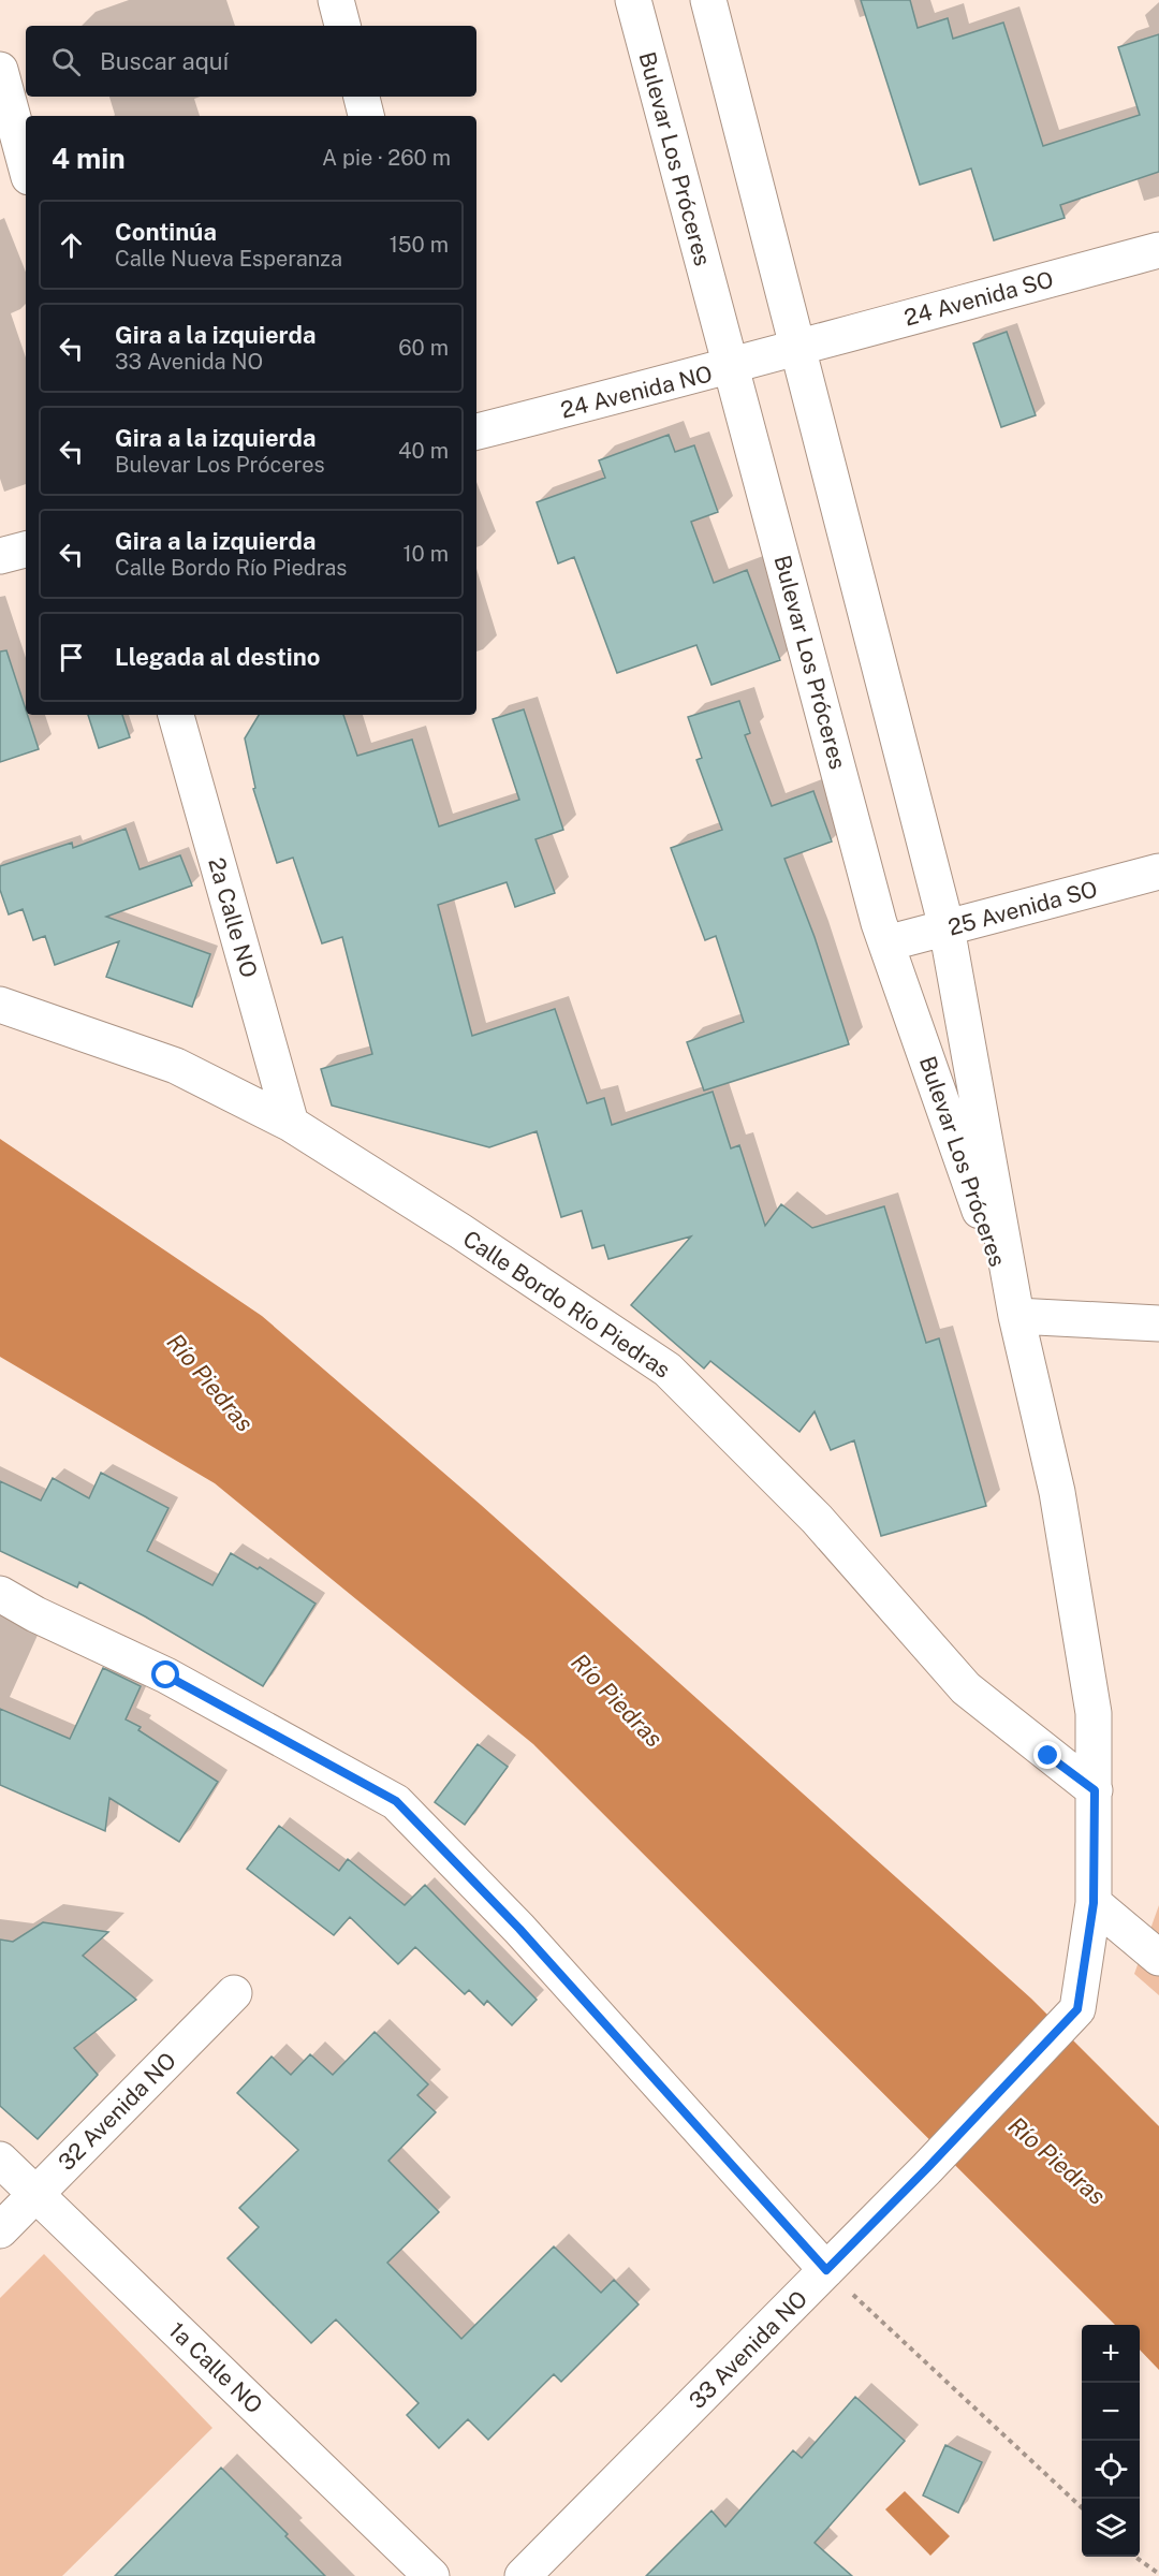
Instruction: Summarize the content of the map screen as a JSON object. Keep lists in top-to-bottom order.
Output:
{
  "streets": {
    "street": [
      "Bulevar Los Próceres",
      "24 Avenida SO",
      "24 Avenida NO",
      "25 Avenida SO",
      "2a Calle NO",
      "Calle Bordo Río Piedras",
      "32 Avenida NO",
      "33 Avenida NO",
      "1a Calle NO"
    ]
  },
  "crossings": [
    ["Bulevar Los Próceres", "24 Avenida SO"],
    ["Bulevar Los Próceres", "24 Avenida NO"],
    ["Bulevar Los Próceres", "25 Avenida SO"],
    ["Bulevar Los Próceres", "Calle Bordo Río Piedras"],
    ["Bulevar Los Próceres", "33 Avenida NO"],
    ["24 Avenida SO", "24 Avenida NO"],
    ["2a Calle NO", "Calle Bordo Río Piedras"],
    ["32 Avenida NO", "1a Calle NO"]
  ],
  "water": ["Río Piedras"],
  "page": {
    "search": "Buscar aquí",
    "heading": ["4 min", "A pie · 260 m"],
    "list": [
      ["Continúa", "Calle Nueva Esperanza", "150 m"],
      ["Gira a la izquierda", "33 Avenida NO", "60 m"],
      ["Gira a la izquierda", "Bulevar Los Próceres", "40 m"],
      ["Gira a la izquierda", "Calle Bordo Río Piedras", "10 m"],
      "Llegada al destino"
    ],
    "map_buttons": ["+", "−"]
  }
}
